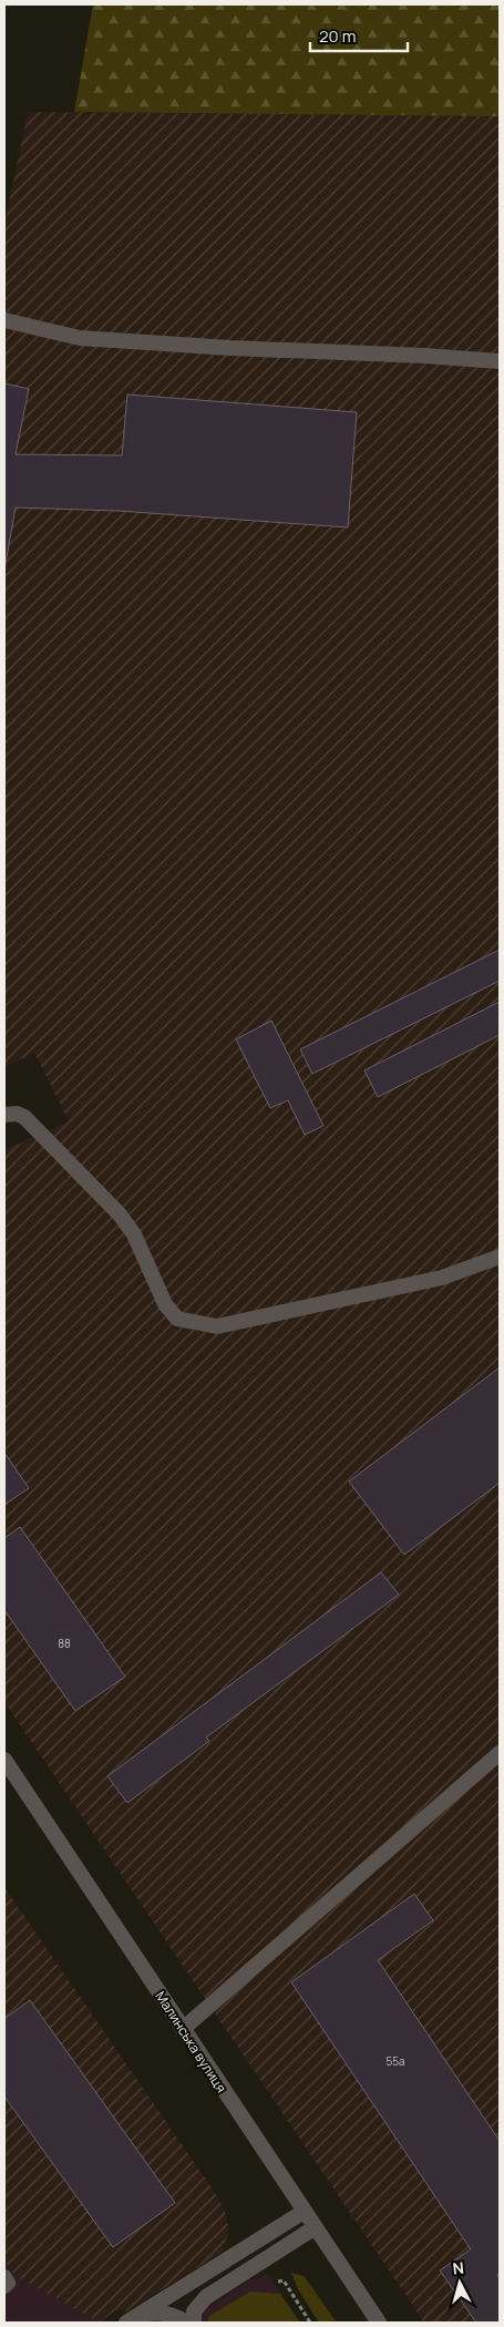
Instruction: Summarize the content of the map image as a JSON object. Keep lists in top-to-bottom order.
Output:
{
  "streets": {
    "street": ["Малинська вулиця"]
  },
  "house_numbers": ["88", "55а"],
  "scale_bar": "20 m",
  "north": "top"
}
